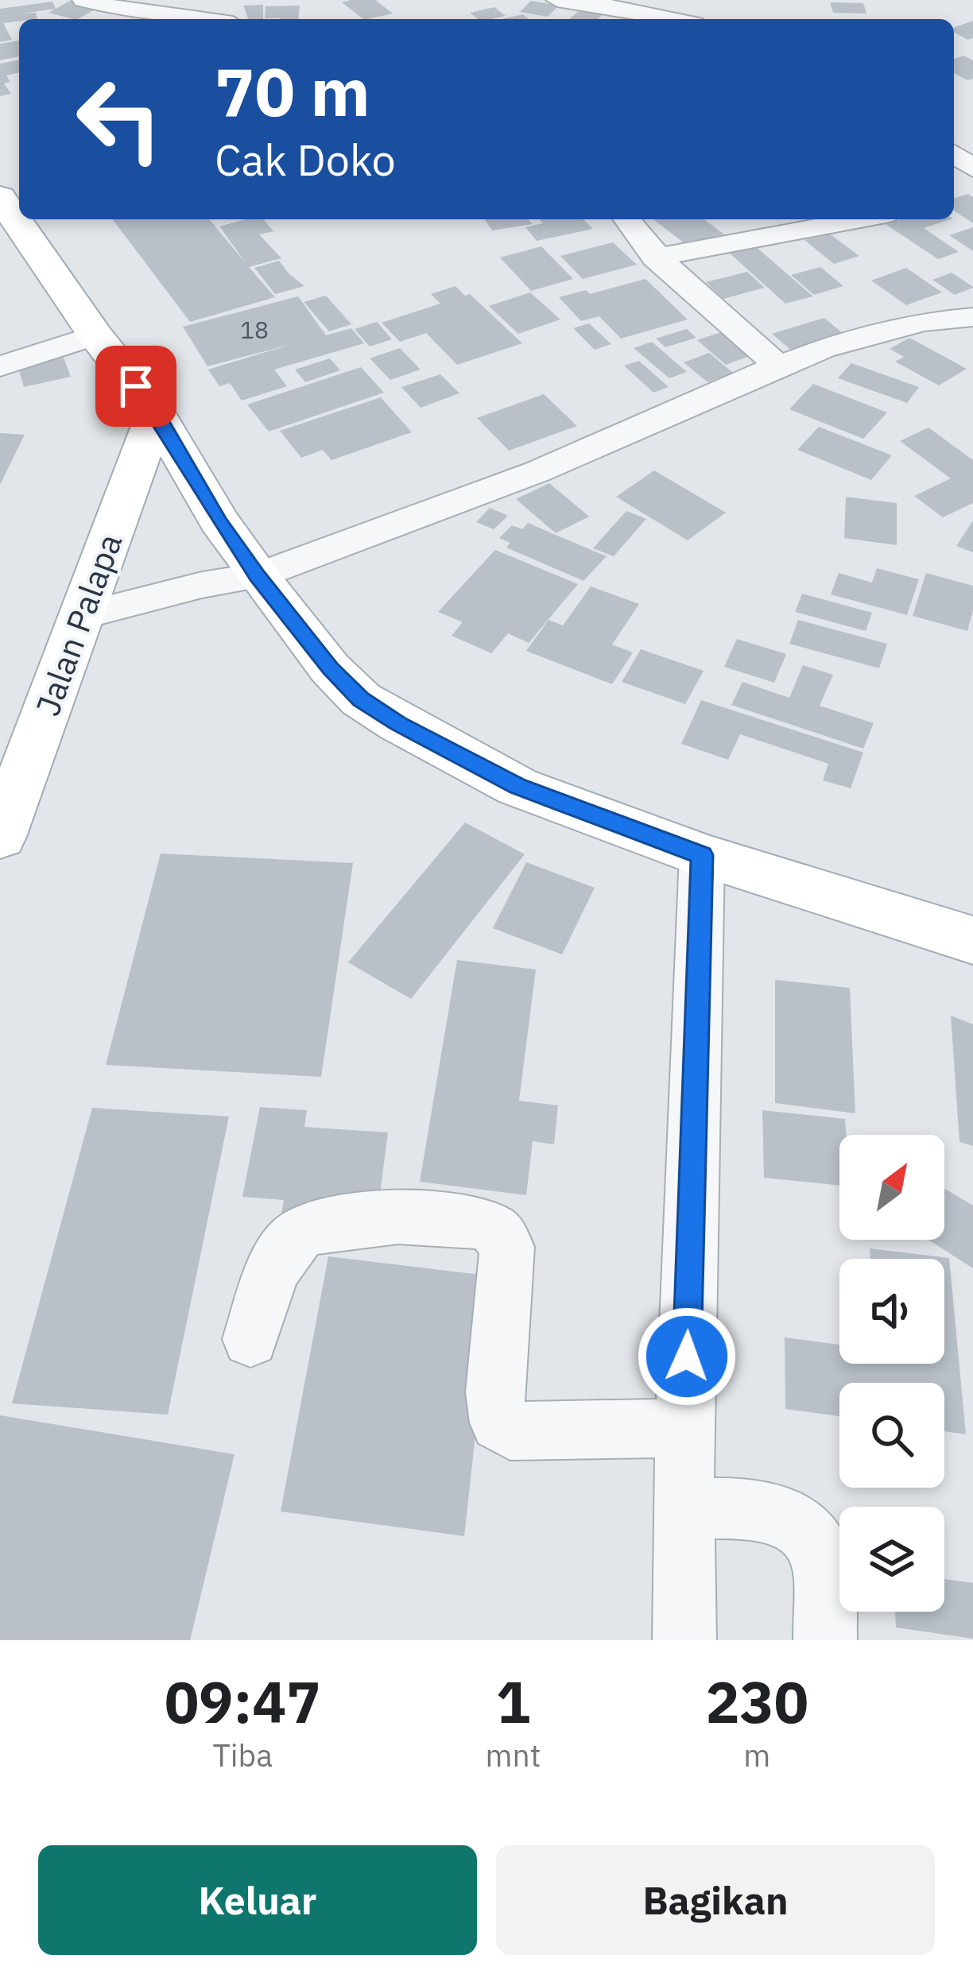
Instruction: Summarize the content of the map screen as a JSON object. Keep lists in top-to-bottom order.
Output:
{
  "streets": {
    "main road": ["Jalan Palapa"]
  },
  "house_numbers": ["18"],
  "north": "top right",
  "page": {
    "turn": ["70 m", "Cak Doko"],
    "eta": [
      "09:47",
      "Tiba",
      "1",
      "mnt",
      "230",
      "m"
    ],
    "buttons": ["Keluar", "Bagikan"]
  }
}
